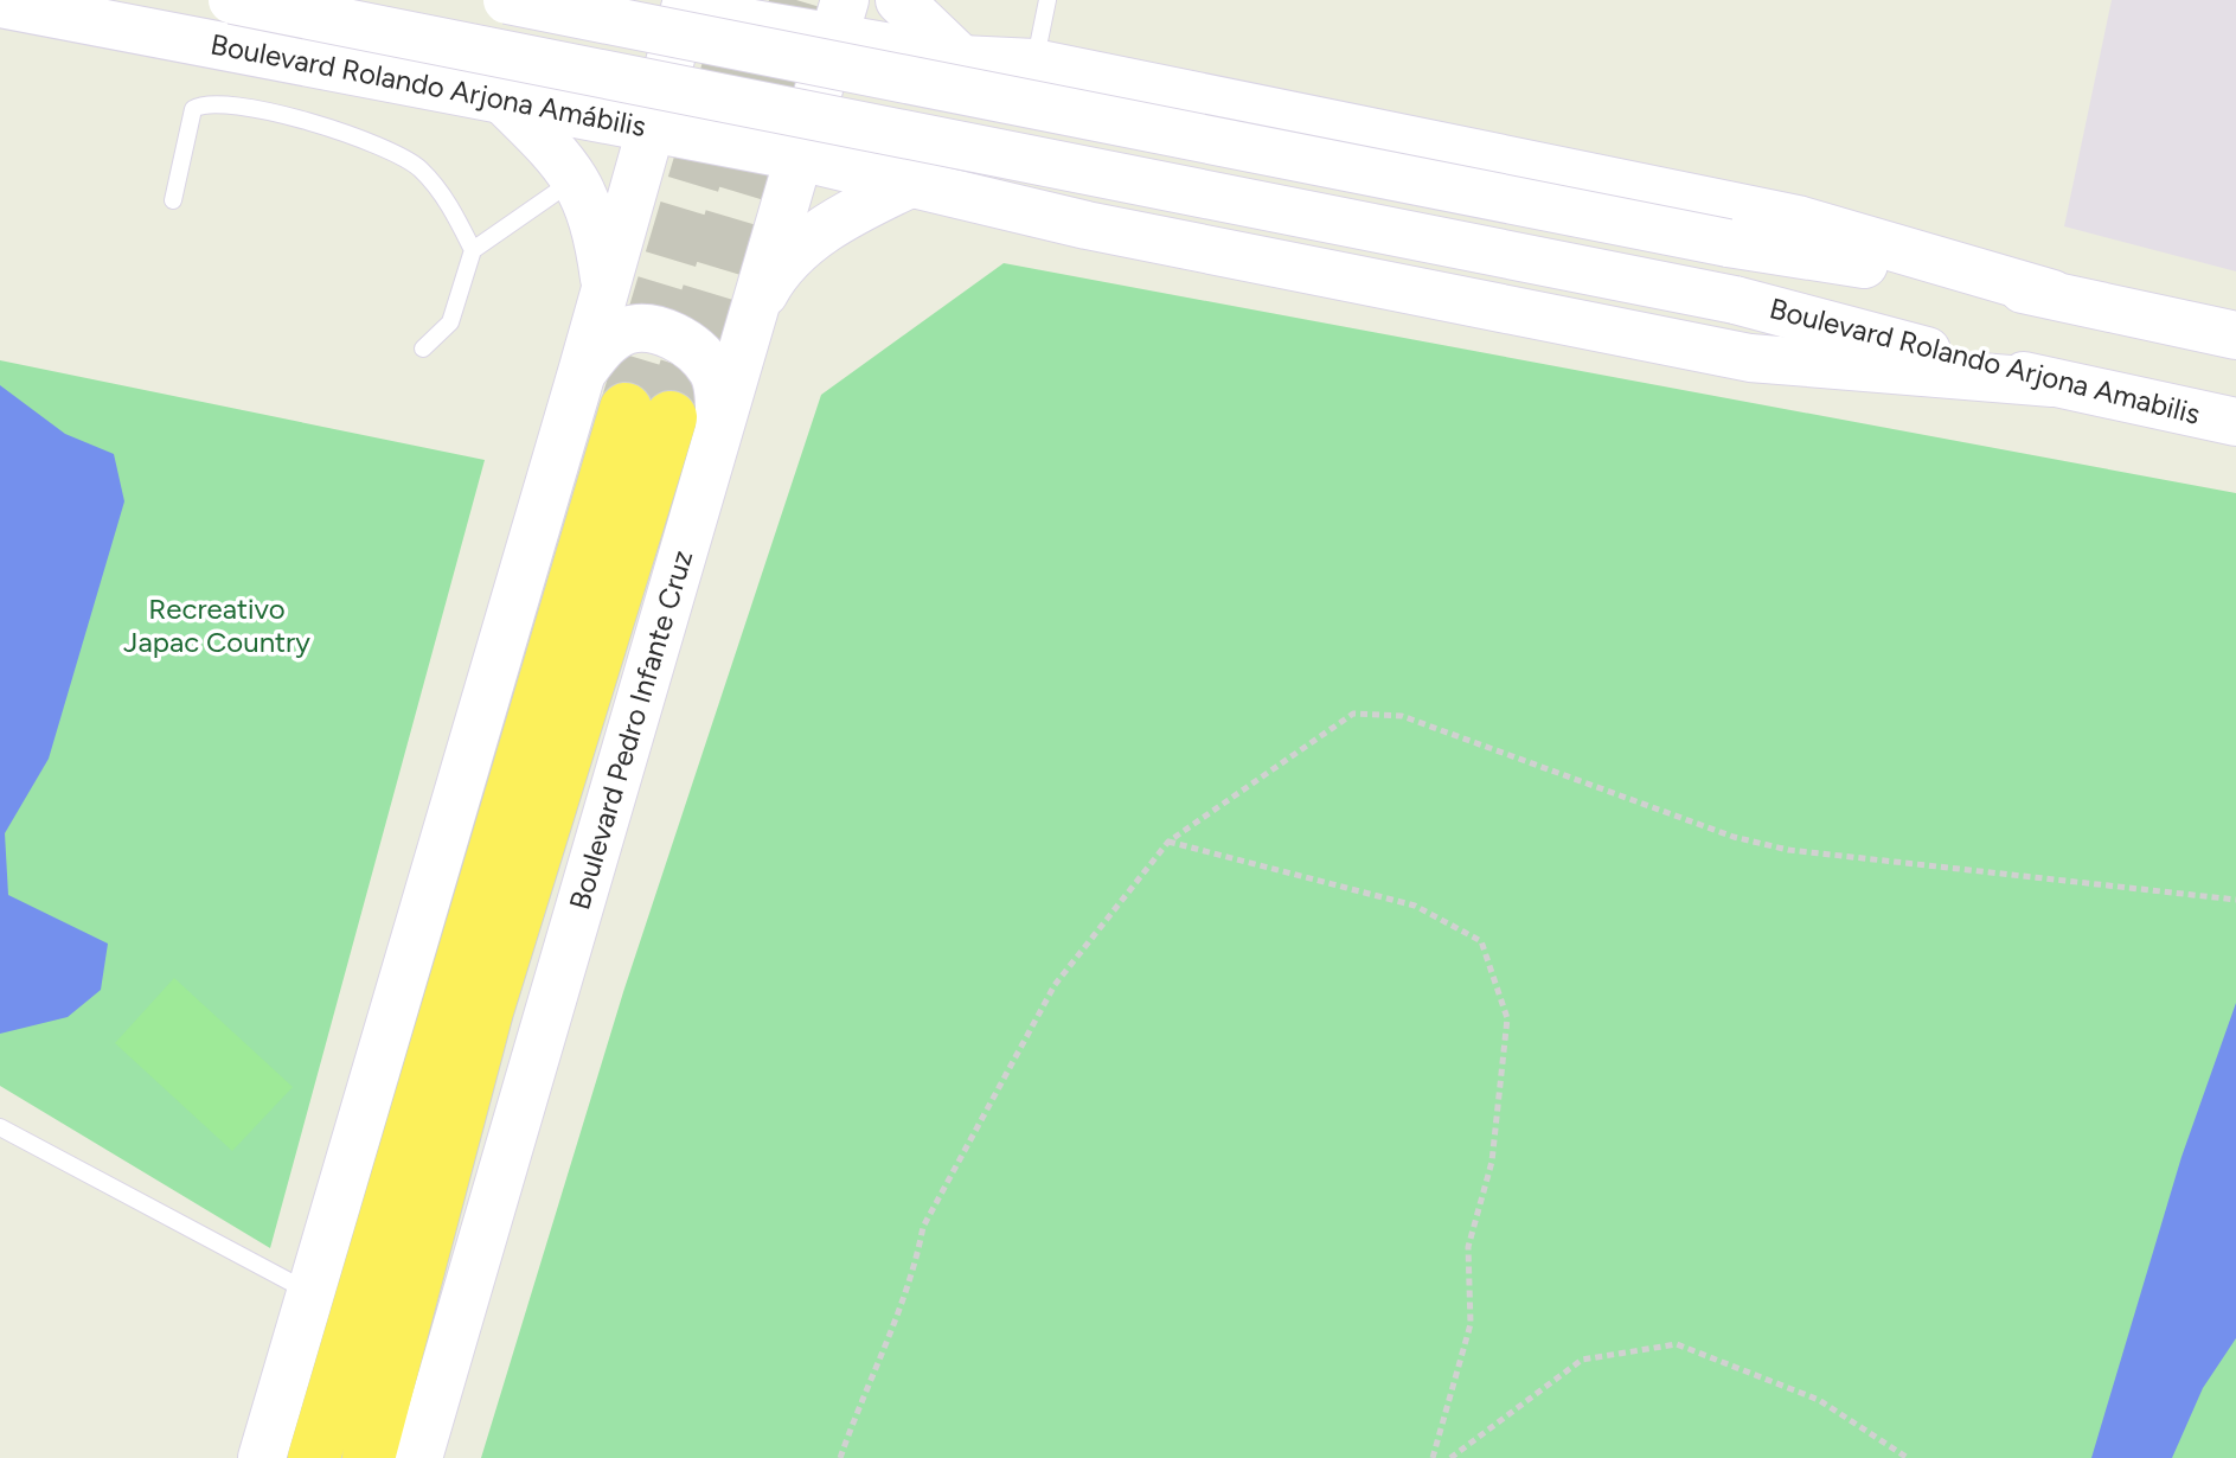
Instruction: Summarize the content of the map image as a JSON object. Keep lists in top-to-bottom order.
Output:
{
  "streets": {
    "highway": ["Boulevard Pedro Infante Cruz"],
    "street": ["Boulevard Rolando Arjona Amábilis", "Boulevard Rolando Arjona Amabilis"]
  },
  "crossings": [
    ["Boulevard Rolando Arjona Amábilis", "Boulevard Rolando Arjona Amabilis"],
    ["Boulevard Rolando Arjona Amábilis", "Boulevard Pedro Infante Cruz"]
  ],
  "parks": ["Recreativo Japac Country"]
}
